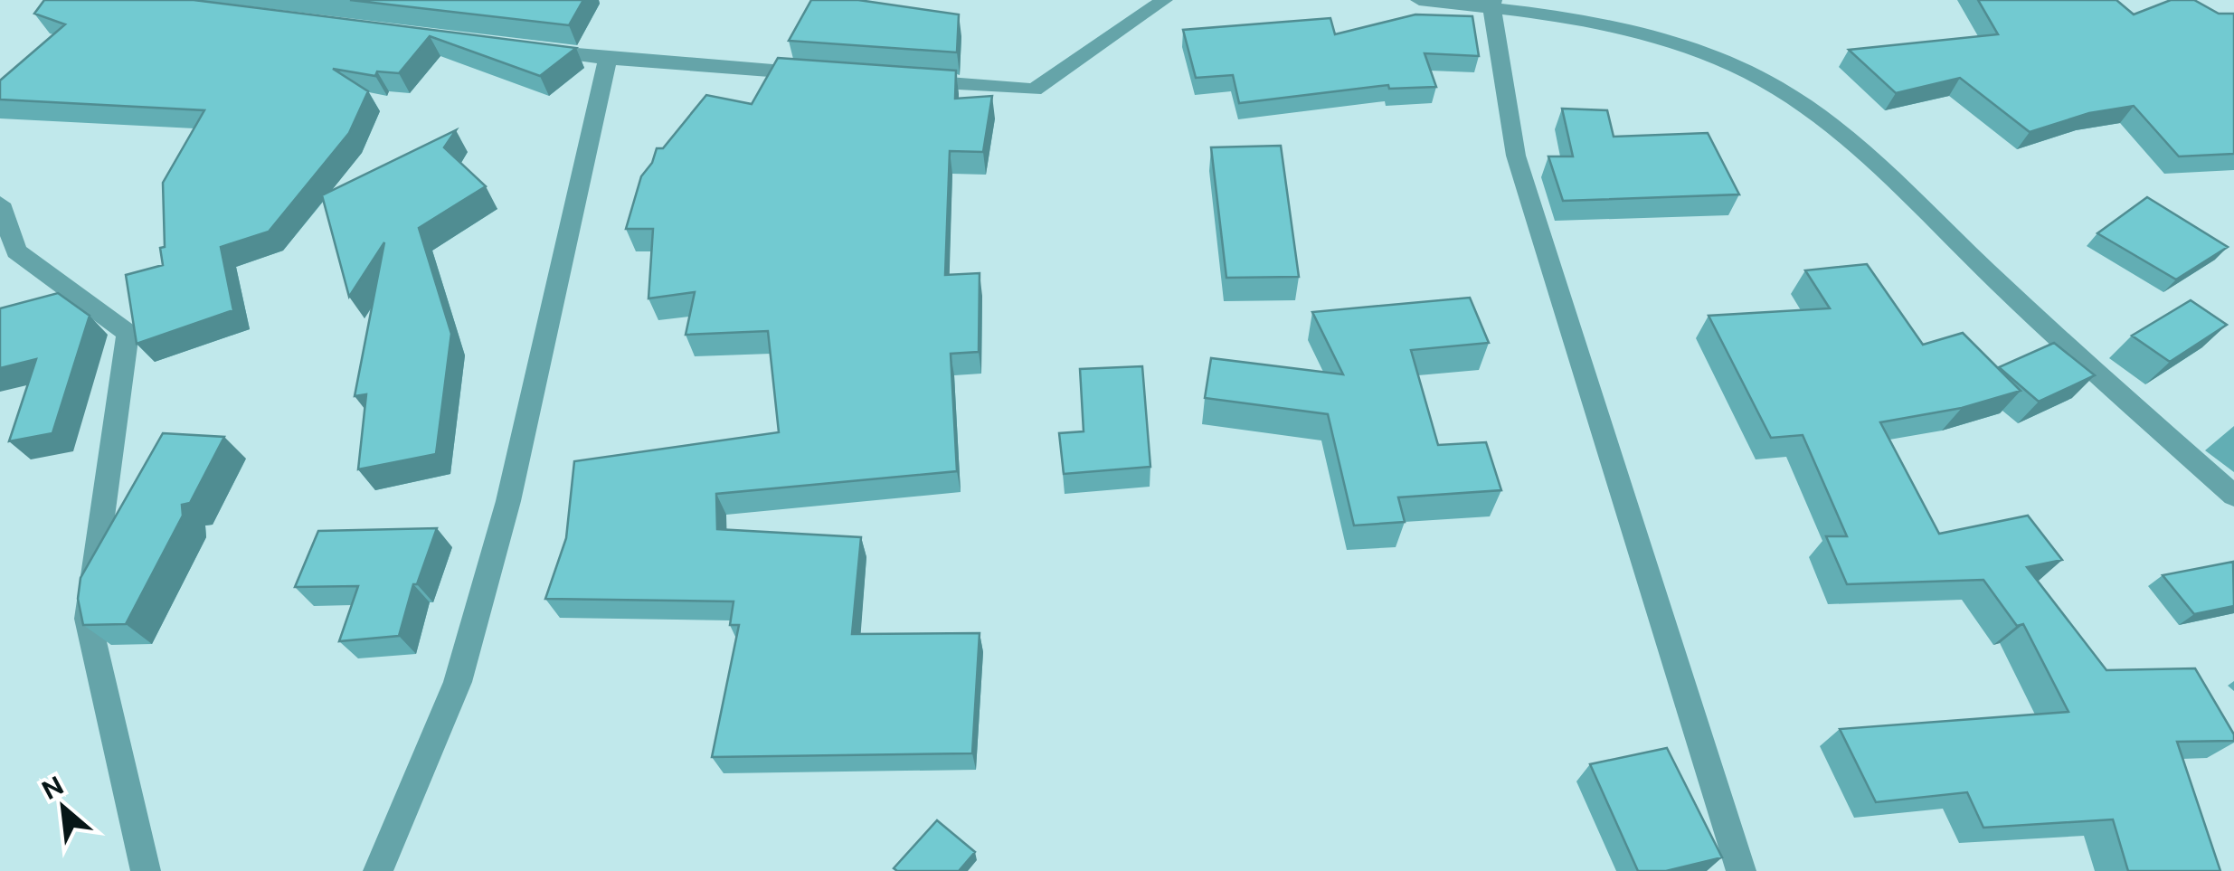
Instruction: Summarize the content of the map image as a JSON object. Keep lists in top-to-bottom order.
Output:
{
  "north": "top left"
}
